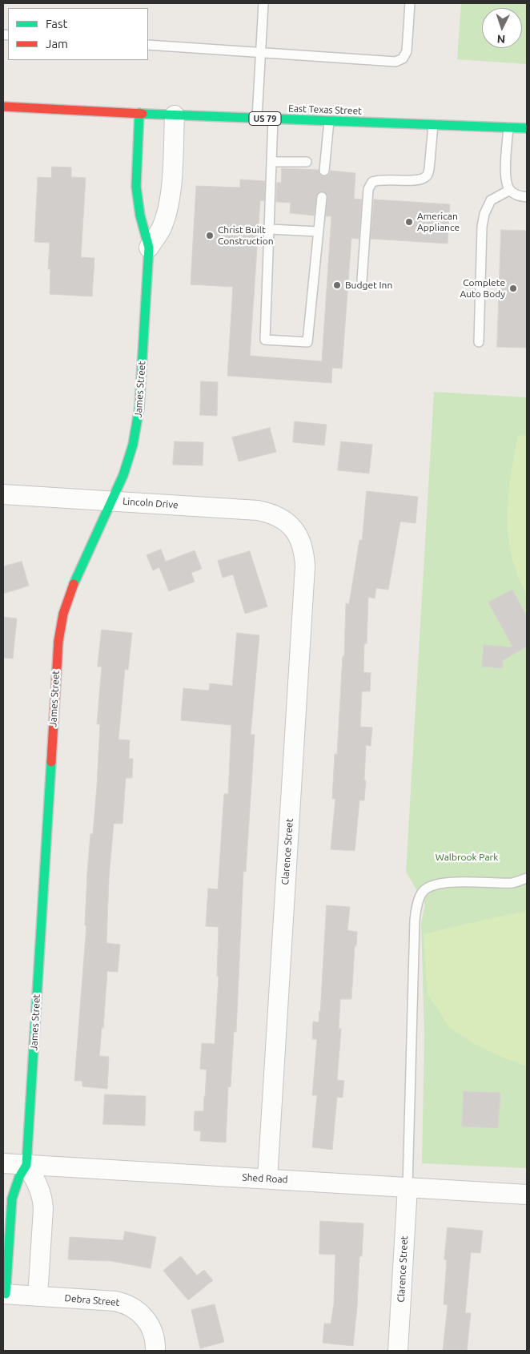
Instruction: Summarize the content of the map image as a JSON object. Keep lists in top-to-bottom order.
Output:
{
  "streets": {
    "street": [
      "East Texas Street",
      "US 79",
      "James Street",
      "Lincoln Drive",
      "Clarence Street",
      "Shed Road",
      "Debra Street"
    ]
  },
  "crossings": [
    ["East Texas Street", "James Street"],
    ["James Street", "Lincoln Drive"],
    ["James Street", "Shed Road"],
    ["James Street", "Debra Street"],
    ["Lincoln Drive", "Clarence Street"],
    ["Clarence Street", "Shed Road"]
  ],
  "parks": ["Walbrook Park"],
  "places": [
    "American Appliance",
    "Christ Built Construction",
    "Budget Inn",
    "Complete Auto Body"
  ],
  "legend": ["Fast", "Jam"],
  "north": "bottom"
}
